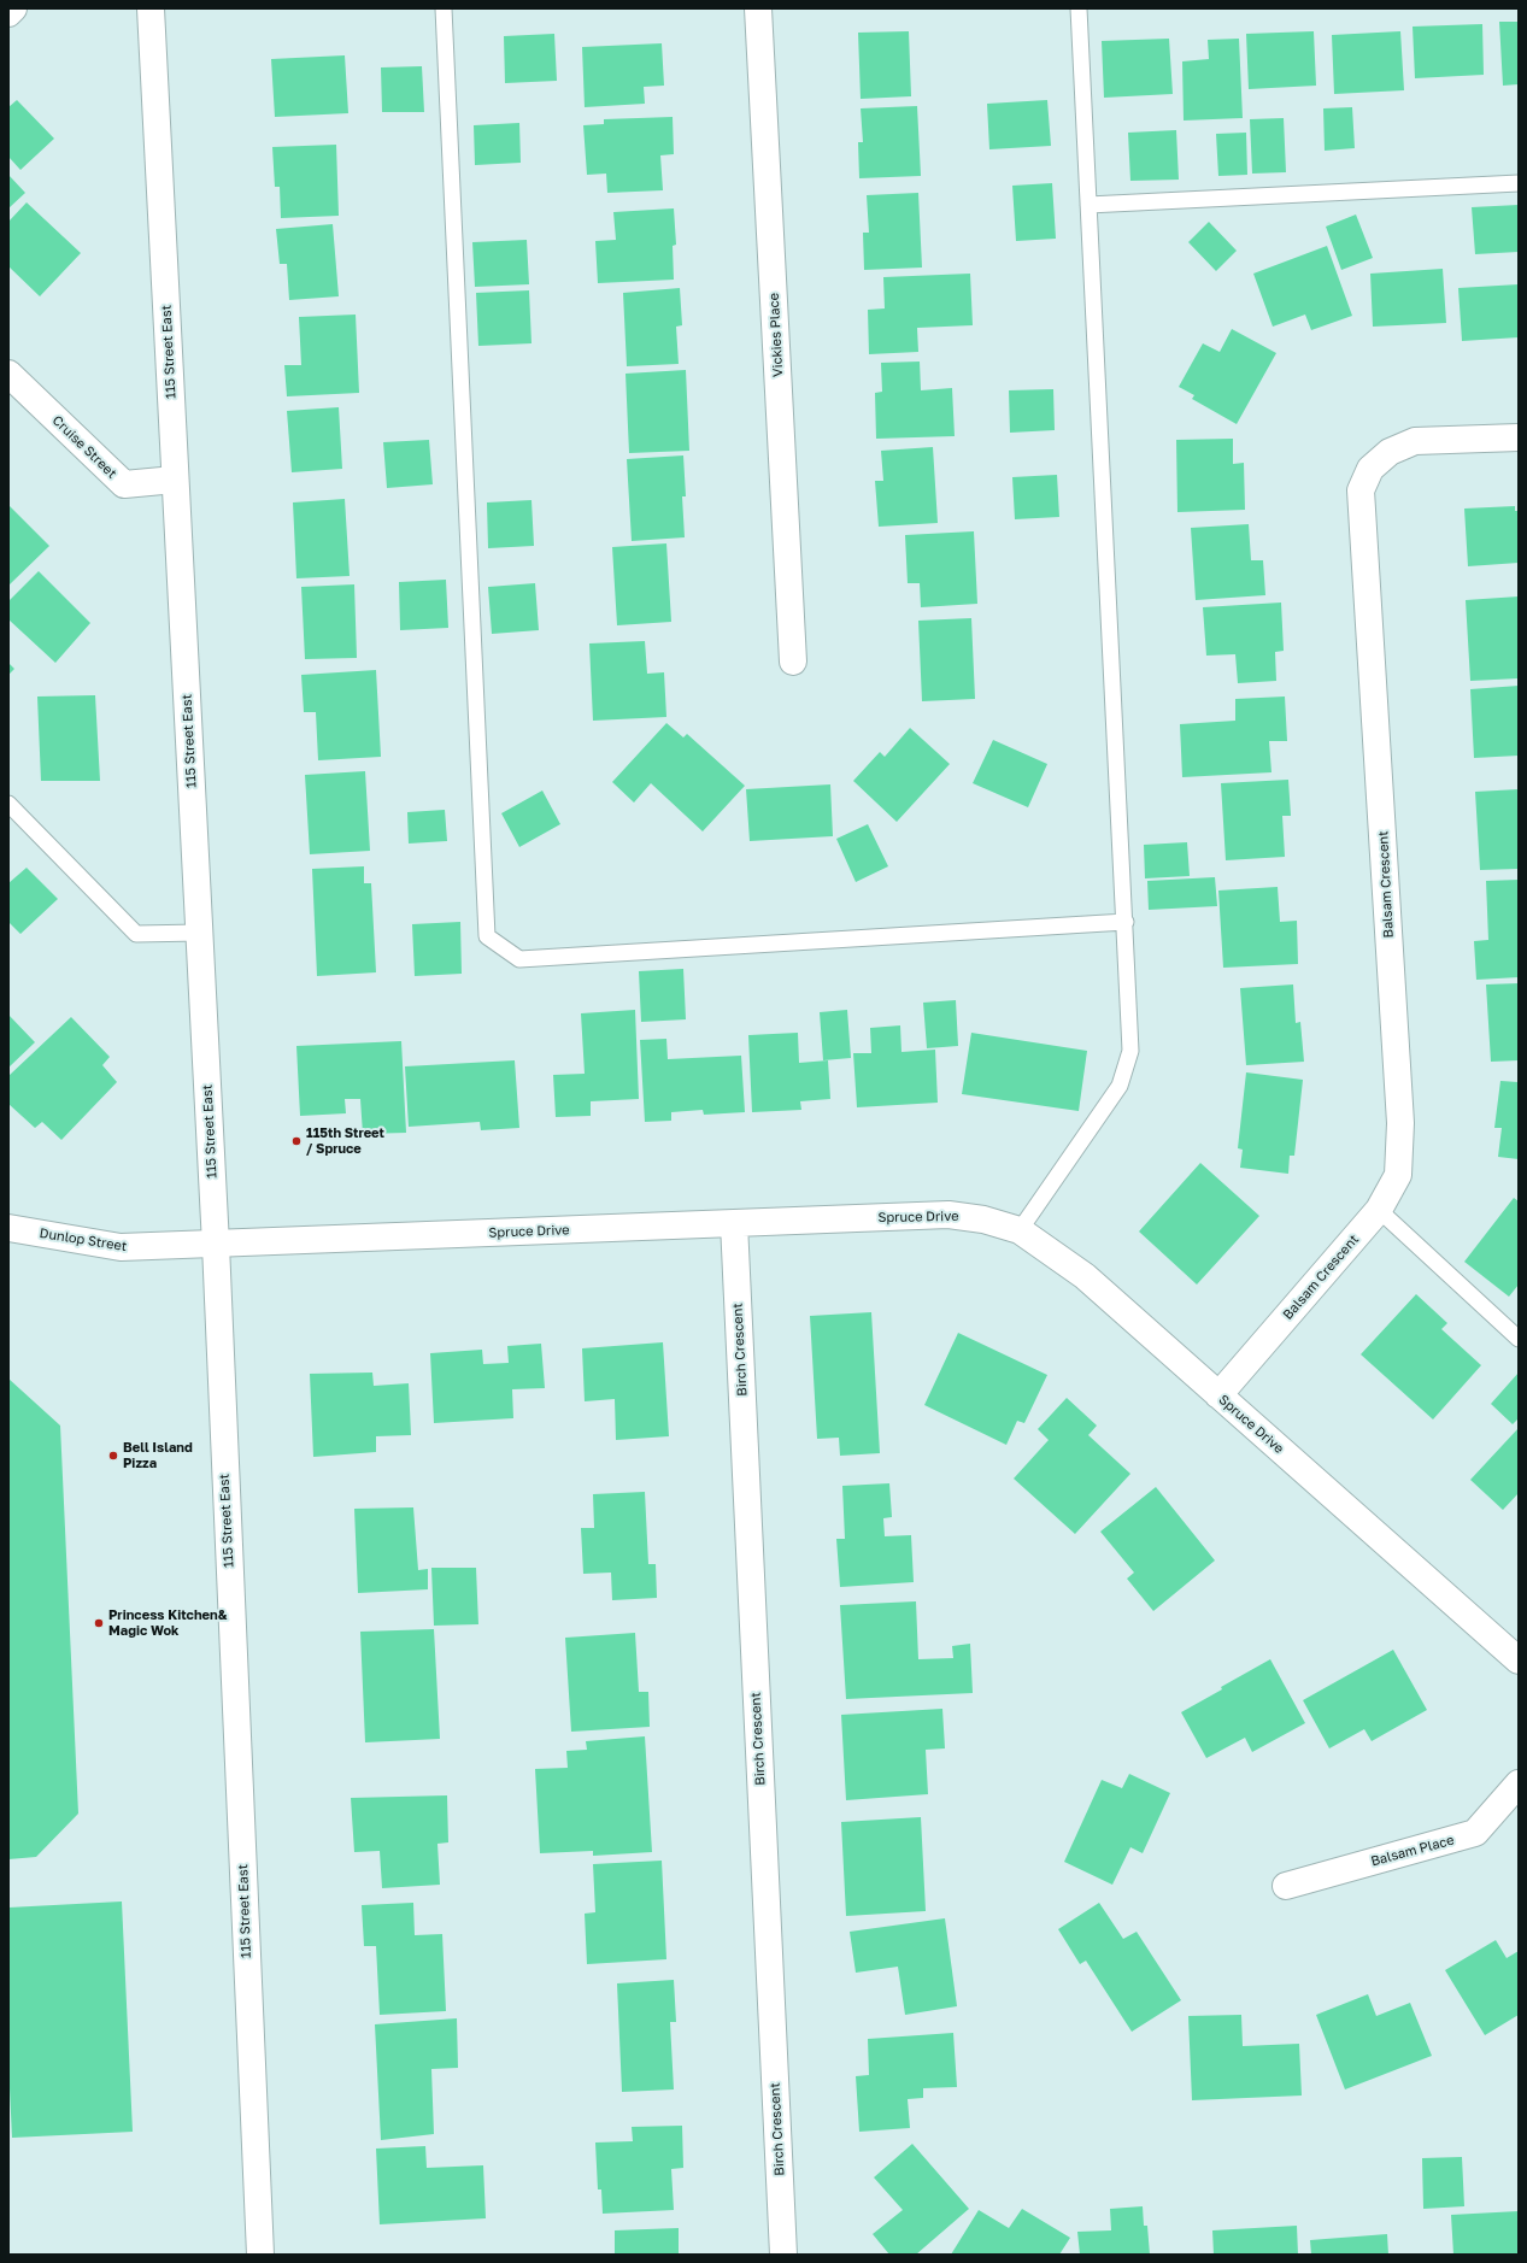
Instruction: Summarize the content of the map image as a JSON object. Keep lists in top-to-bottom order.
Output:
{
  "streets": {
    "street": [
      "Vickies Place",
      "115 Street East",
      "Cruise Street",
      "Balsam Crescent",
      "Spruce Drive",
      "Dunlop Street",
      "Birch Crescent",
      "Balsam Place"
    ]
  },
  "crossings": [
    ["115 Street East", "Cruise Street"],
    ["115 Street East", "Spruce Drive"],
    ["115 Street East", "Dunlop Street"],
    ["Balsam Crescent", "Spruce Drive"],
    ["Spruce Drive", "Dunlop Street"],
    ["Spruce Drive", "Birch Crescent"]
  ],
  "places": ["115th Street / Spruce", "Bell Island Pizza", "Princess Kitchen& Magic Wok"]
}
